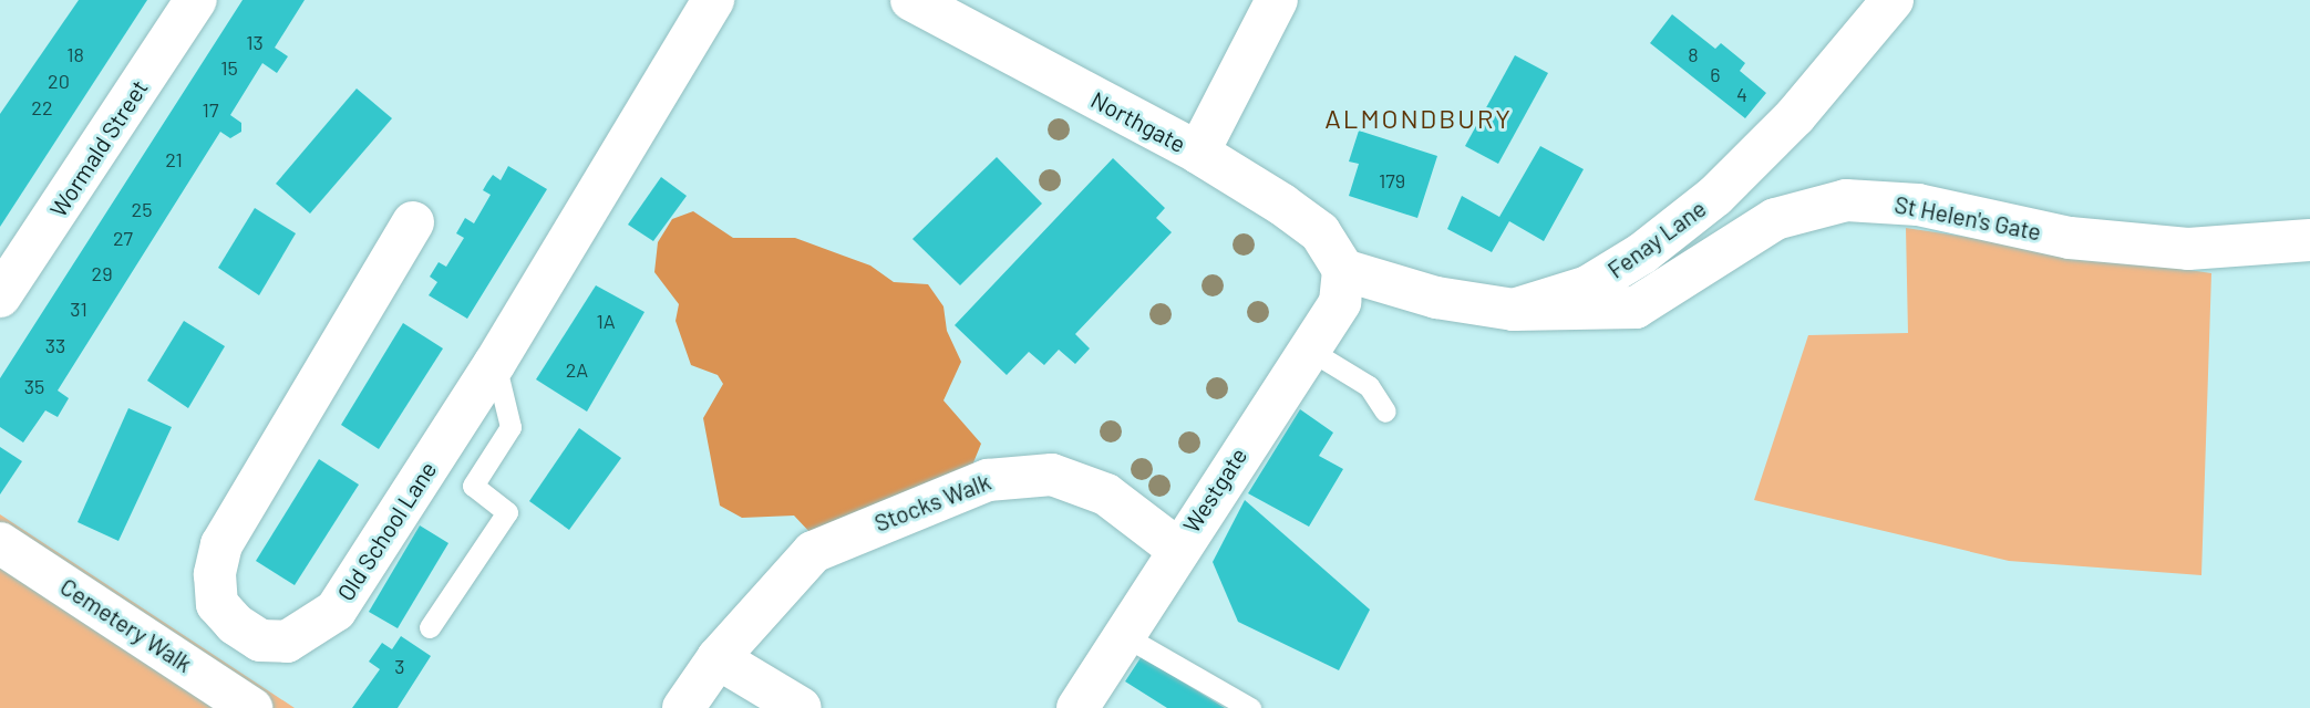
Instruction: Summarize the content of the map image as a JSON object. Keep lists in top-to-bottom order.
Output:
{
  "streets": {
    "street": [
      "Northgate",
      "Wormald Street",
      "St Helen's Gate",
      "Fenay Lane",
      "Westgate",
      "Stocks Walk",
      "Old School Lane",
      "Cemetery Walk"
    ]
  },
  "crossings": [
    ["Northgate", "Fenay Lane"],
    ["Northgate", "Westgate"],
    ["St Helen's Gate", "Fenay Lane"],
    ["Fenay Lane", "Westgate"],
    ["Westgate", "Stocks Walk"]
  ],
  "districts": ["ALMONDBURY"],
  "house_numbers": [
    "13",
    "18",
    "8",
    "15",
    "6",
    "20",
    "4",
    "22",
    "17",
    "21",
    "179",
    "25",
    "27",
    "29",
    "31",
    "1A",
    "33",
    "2A",
    "35",
    "3"
  ]
}
